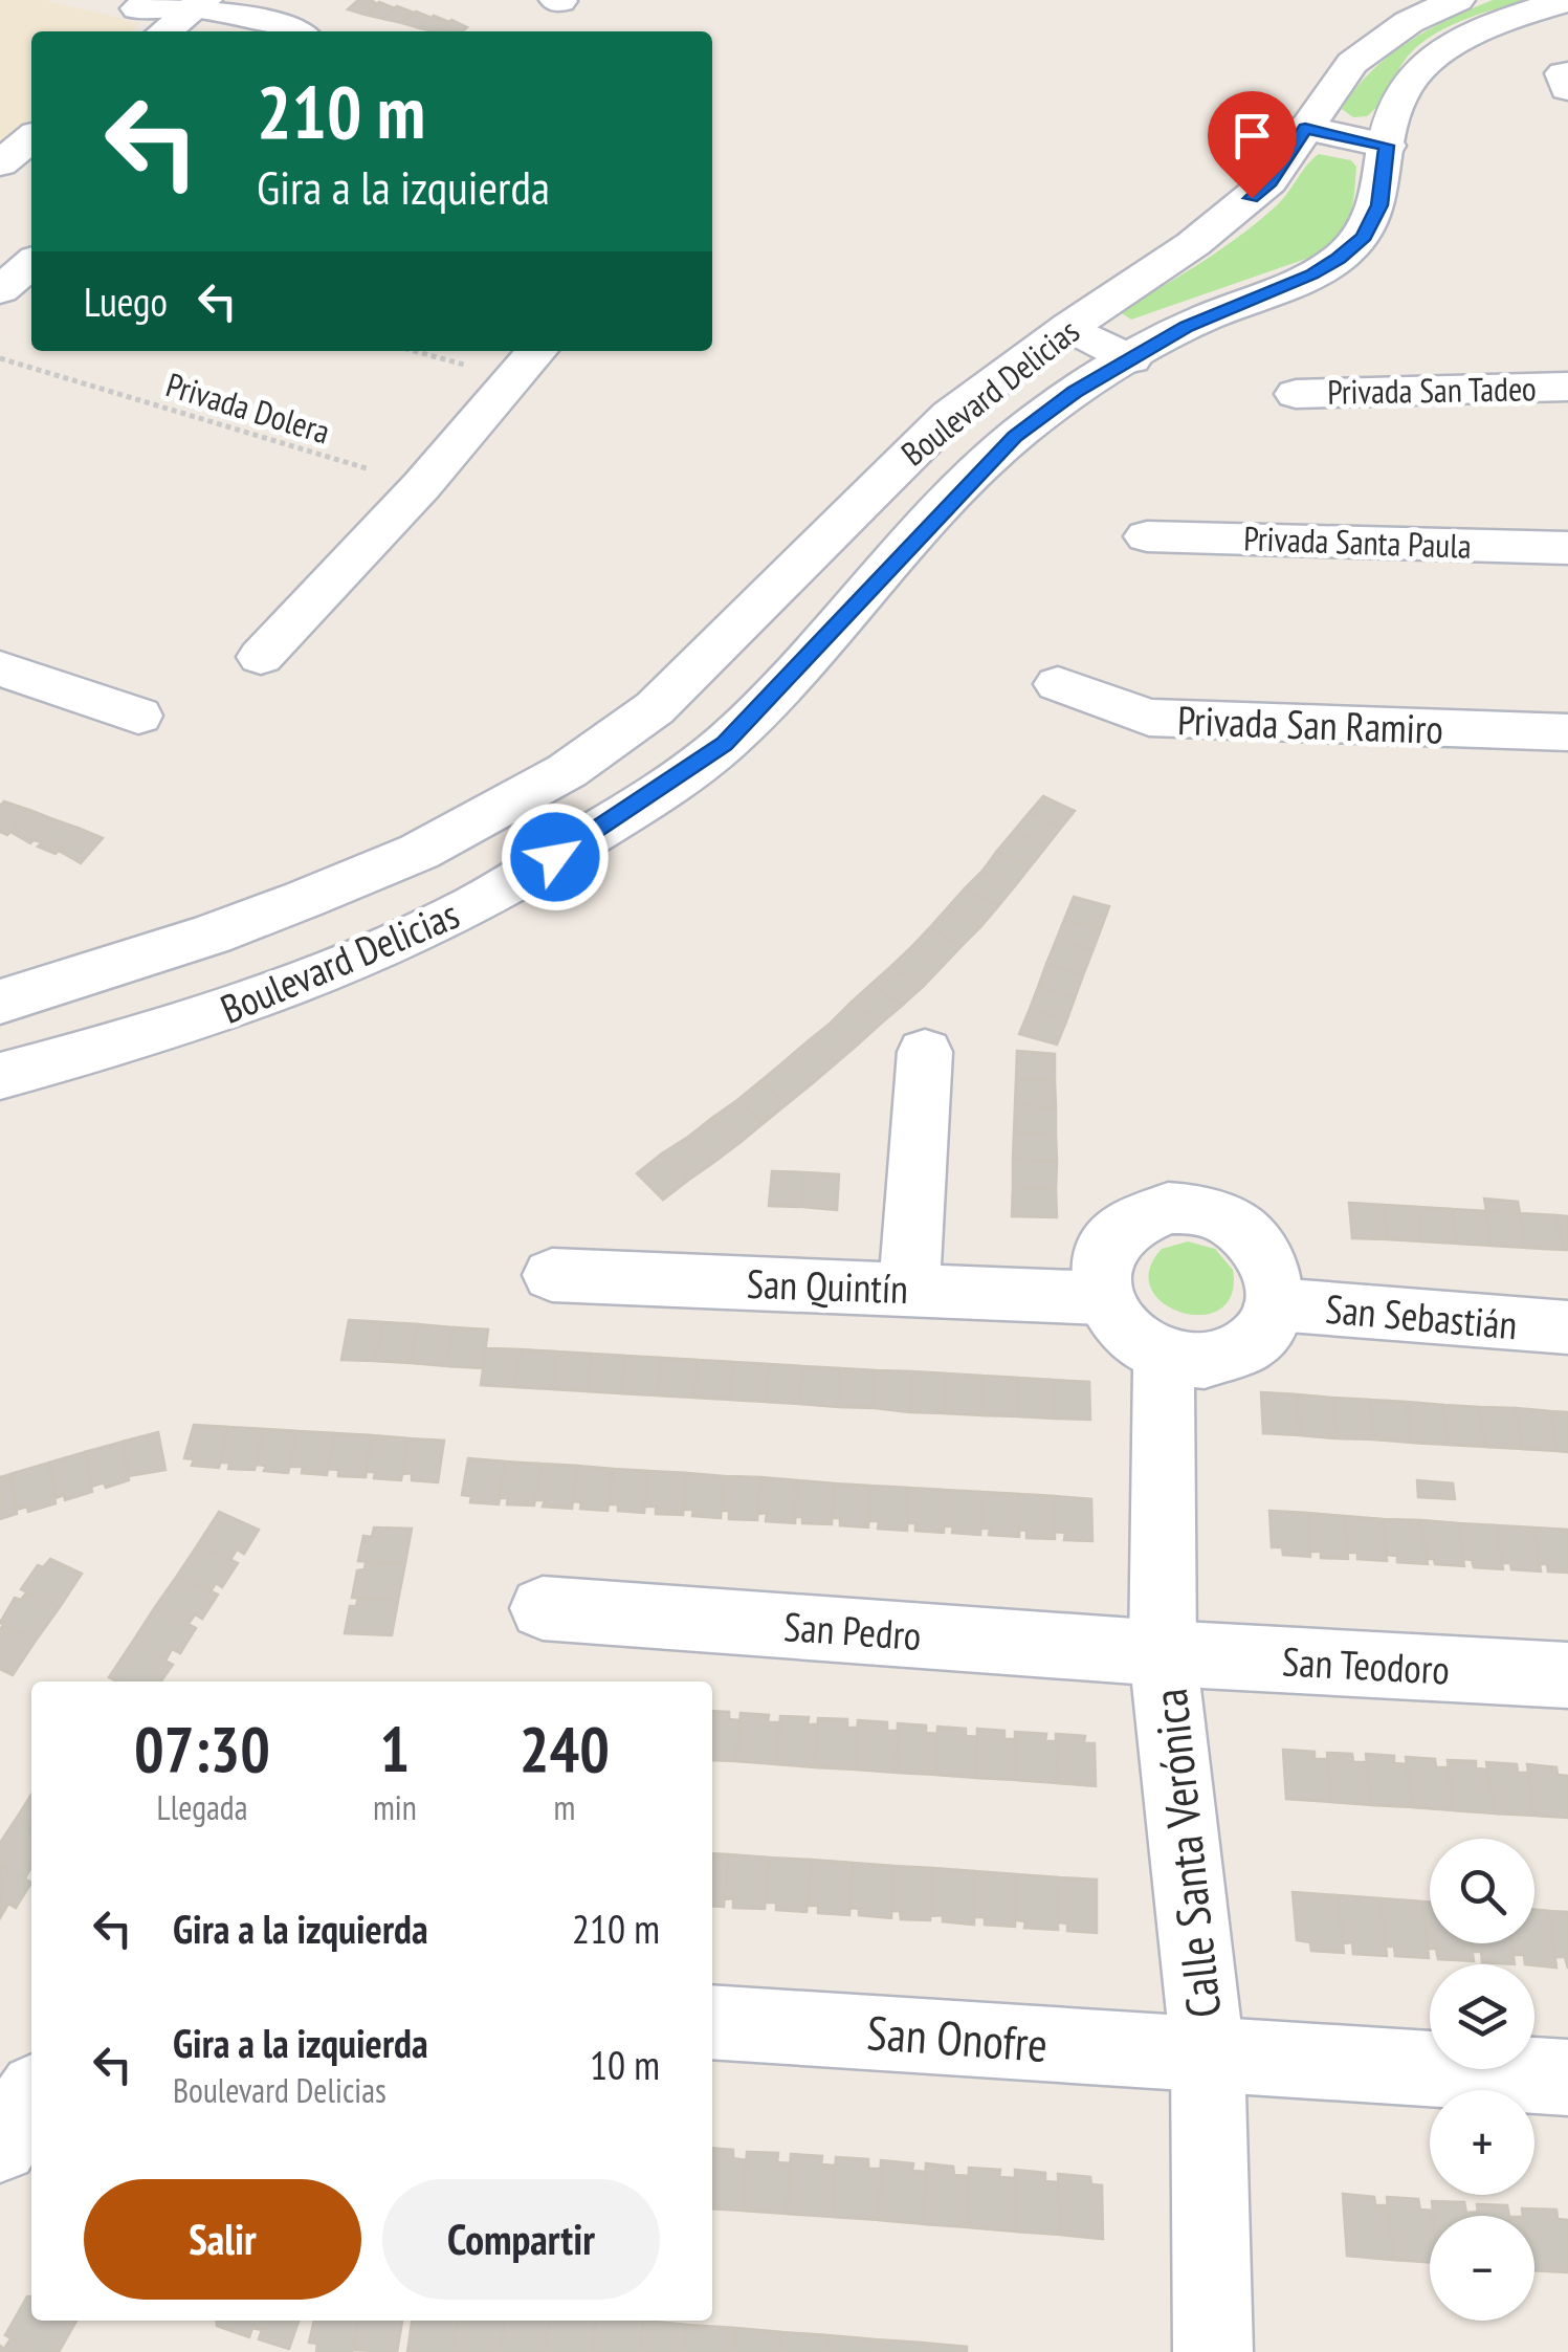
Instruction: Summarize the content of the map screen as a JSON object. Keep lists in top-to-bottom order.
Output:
{
  "streets": {
    "street": [
      "Privada San Tadeo",
      "Boulevard Delicias",
      "Privada Santa Paula",
      "Privada San Ramiro",
      "San Quintín",
      "San Sebastián",
      "San Pedro",
      "San Teodoro",
      "Calle Santa Verónica",
      "San Onofre"
    ],
    "path": ["Privada Dolera"]
  },
  "crossings": [
    ["San Quintín", "San Sebastián"],
    ["San Quintín", "Calle Santa Verónica"],
    ["San Sebastián", "Calle Santa Verónica"],
    ["San Pedro", "San Teodoro"],
    ["San Pedro", "Calle Santa Verónica"],
    ["San Teodoro", "Calle Santa Verónica"],
    ["Calle Santa Verónica", "San Onofre"]
  ],
  "page": {
    "turn": ["210 m", "Gira a la izquierda"],
    "then": "Luego",
    "eta": [
      "07:30",
      "Llegada",
      "1",
      "min",
      "240",
      "m"
    ],
    "map_buttons": ["+", "−"],
    "list": [
      {
        "name": "Gira a la izquierda",
        "value": "210 m"
      },
      {
        "name": "Gira a la izquierda",
        "note": "Boulevard Delicias",
        "value": "10 m"
      }
    ],
    "buttons": ["Salir", "Compartir"]
  }
}
